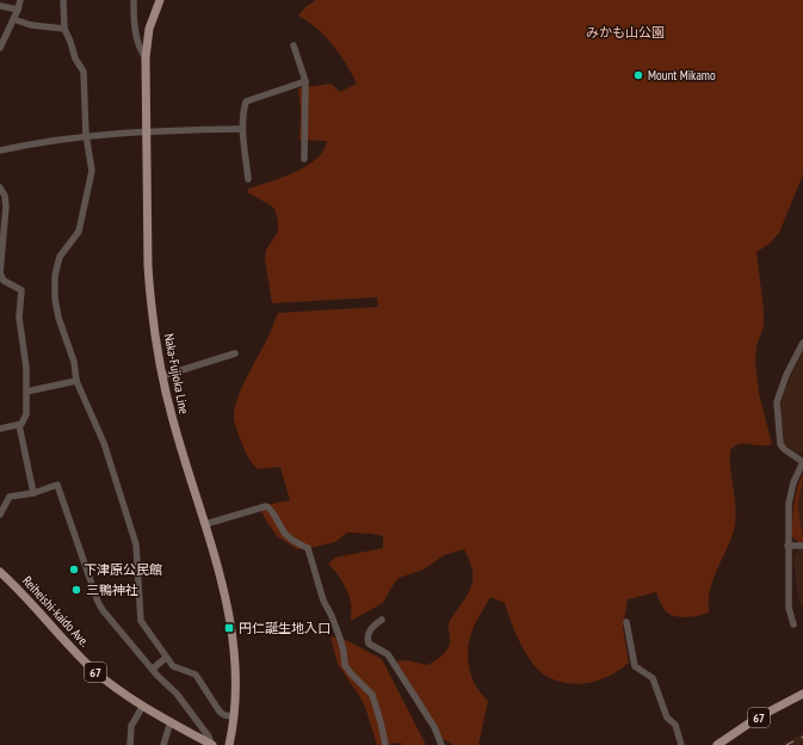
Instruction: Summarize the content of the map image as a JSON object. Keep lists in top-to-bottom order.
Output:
{
  "streets": {
    "main road": ["Naka-Fujioka Line", "Reiheishi-kaido Ave.", "67"]
  },
  "parks": ["みかも山公園"],
  "places": {
    "other": ["Mount Mikamo", "下津原公民館", "三鴨神社"],
    "transit": ["円仁誕生地入口"]
  }
}
